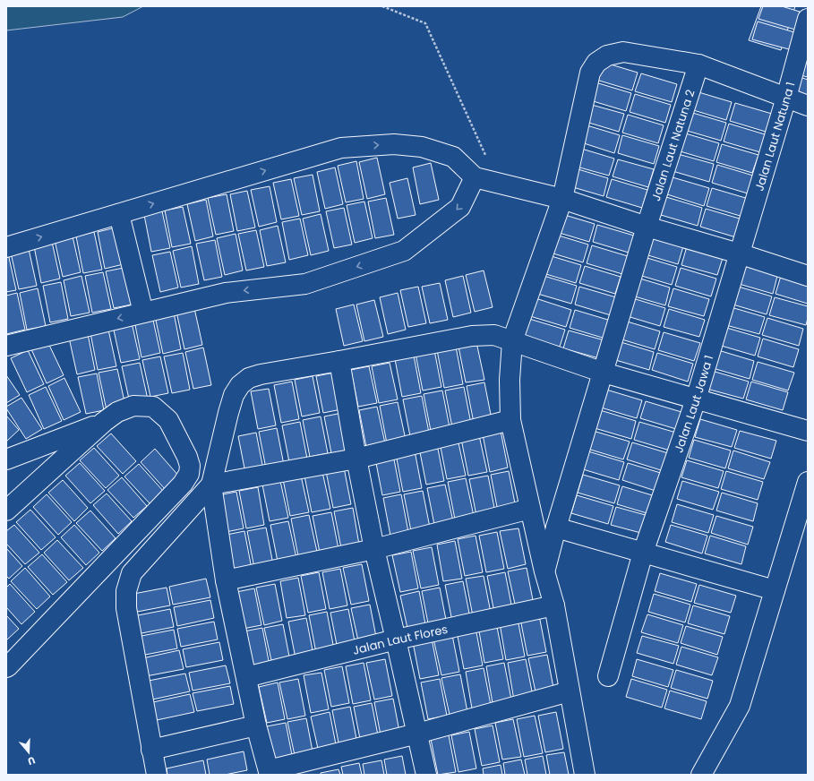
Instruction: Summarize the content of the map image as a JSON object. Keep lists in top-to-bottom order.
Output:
{
  "streets": {
    "street": [
      "Jalan Laut Natuna 1",
      "Jalan Laut Natuna 2",
      "Jalan Laut Jawa 1",
      "Jalan Laut Flores"
    ]
  },
  "crossings": [
    ["Jalan Laut Natuna 1", "Jalan Laut Jawa 1"]
  ],
  "north": "bottom"
}
